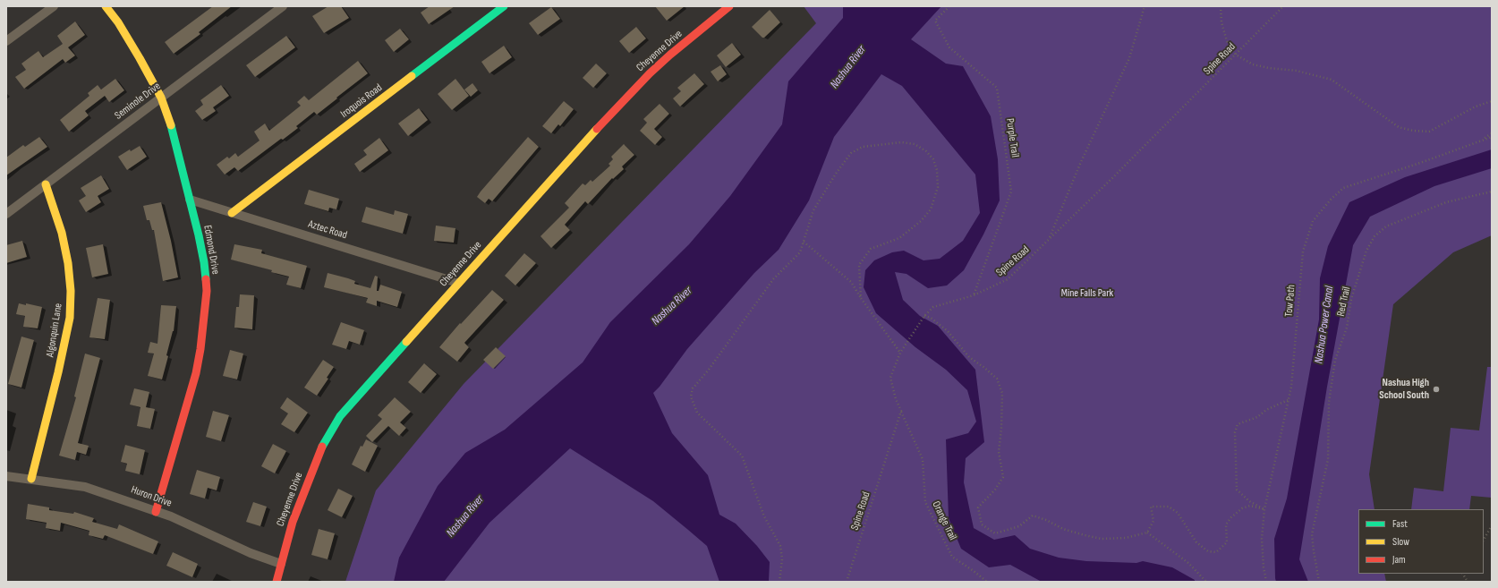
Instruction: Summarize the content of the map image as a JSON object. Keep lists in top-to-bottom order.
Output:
{
  "streets": {
    "street": [
      "Cheyenne Drive",
      "Seminole Drive",
      "Iroquois Road",
      "Aztec Road",
      "Edmond Drive",
      "Algonquin Lane",
      "Huron Drive"
    ],
    "path": [
      "Spine Road",
      "Purple Trail",
      "Tow Path",
      "Red Trail",
      "Orange Trail"
    ]
  },
  "crossings": [
    ["Cheyenne Drive", "Aztec Road"],
    ["Cheyenne Drive", "Huron Drive"],
    ["Spine Road", "Purple Trail"],
    ["Spine Road", "Orange Trail"],
    ["Seminole Drive", "Edmond Drive"],
    ["Seminole Drive", "Algonquin Lane"],
    ["Iroquois Road", "Aztec Road"],
    ["Aztec Road", "Edmond Drive"],
    ["Edmond Drive", "Huron Drive"],
    ["Algonquin Lane", "Huron Drive"]
  ],
  "water": ["Nashua River", "Nashua Power Canal"],
  "parks": ["Mine Falls Park"],
  "places": ["Nashua High School South"],
  "legend": ["Fast", "Slow", "Jam"]
}
